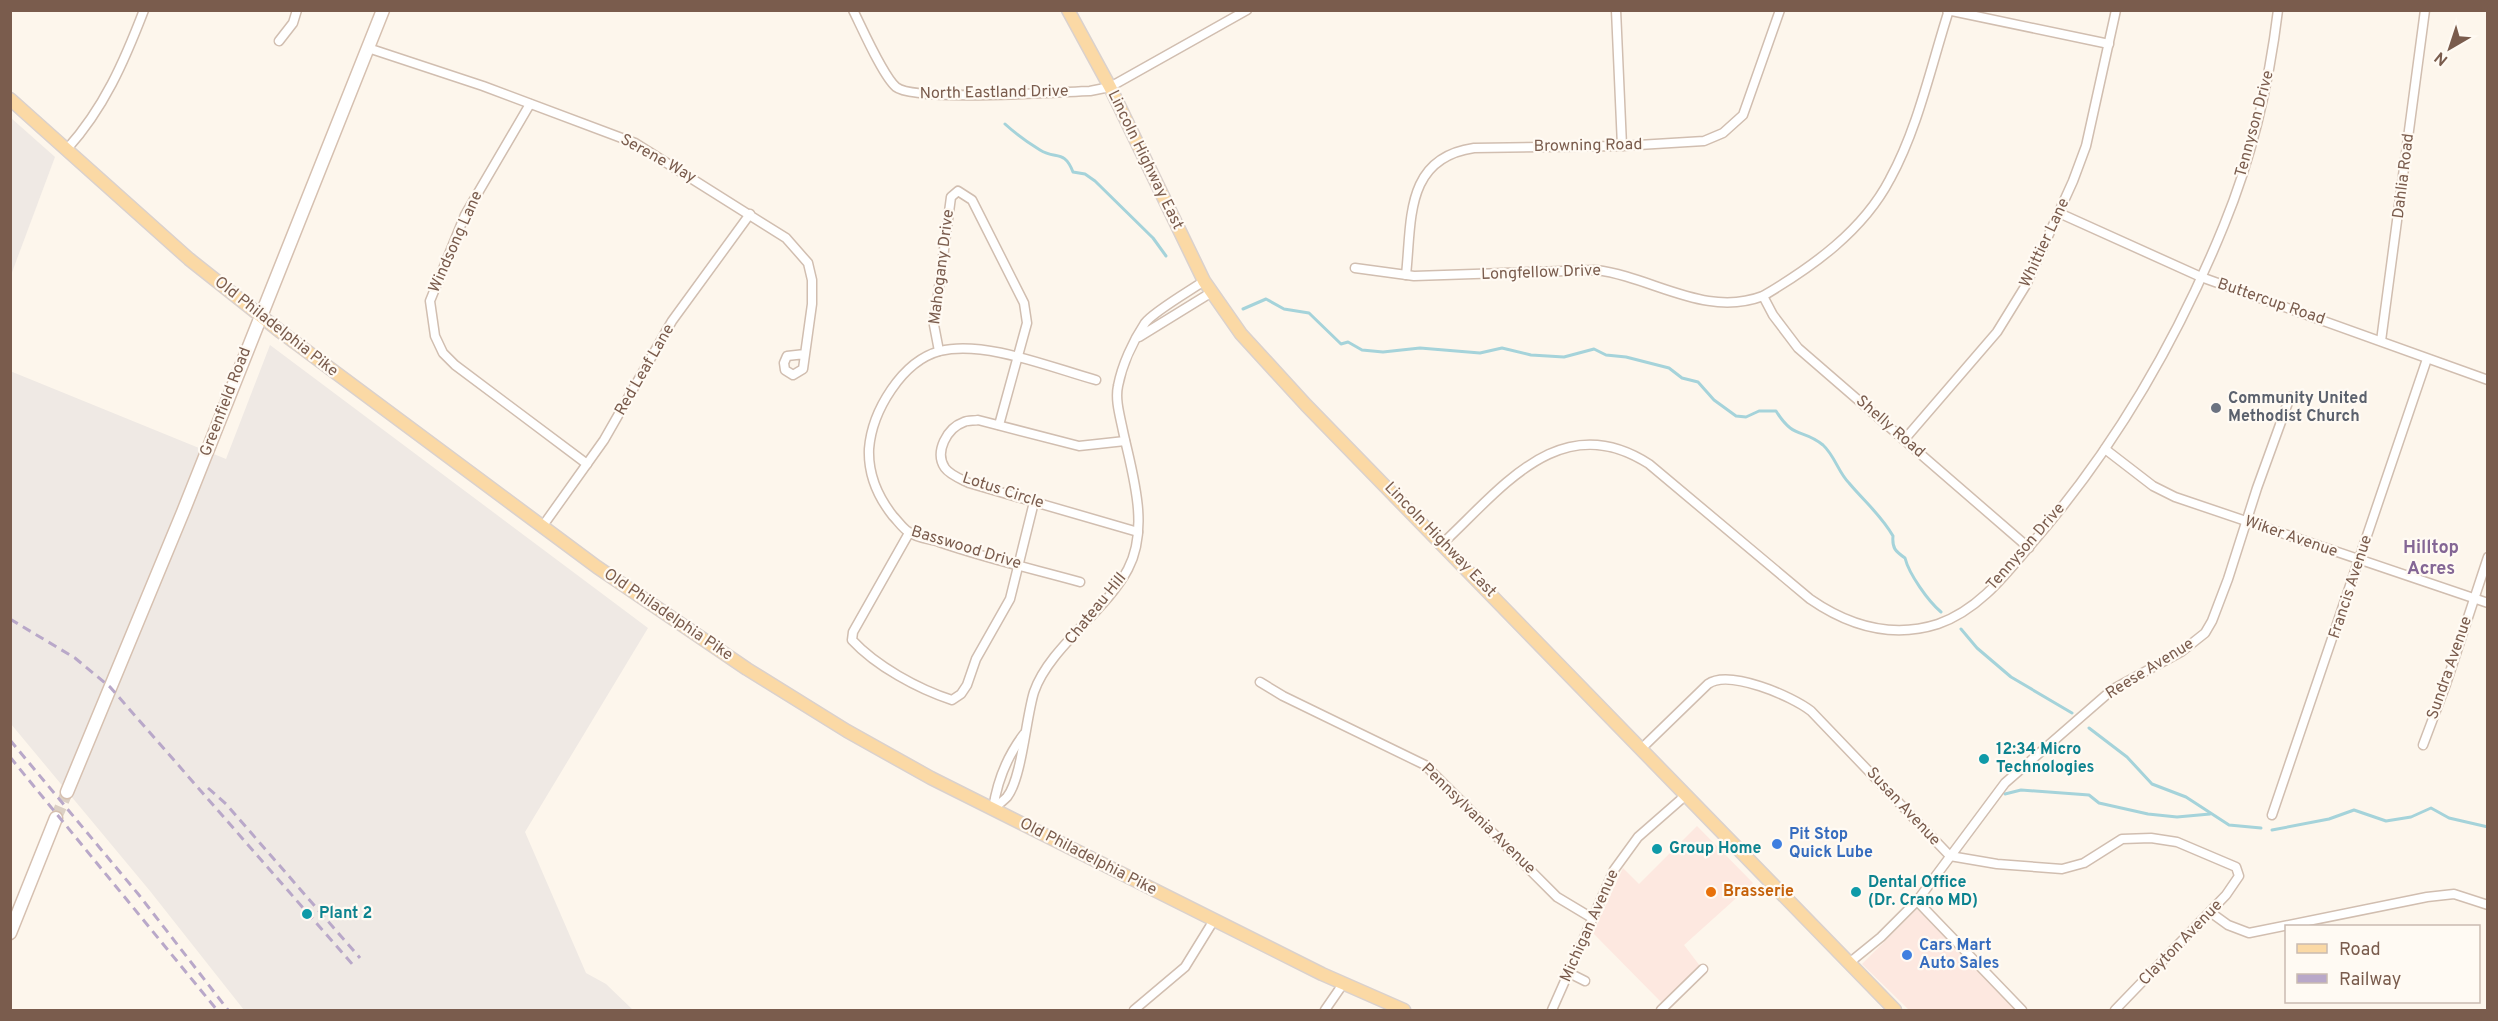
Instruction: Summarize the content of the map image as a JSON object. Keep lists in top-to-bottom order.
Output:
{
  "streets": {
    "main road": ["Lincoln Highway East", "Old Philadelphia Pike", "Greenfield Road"],
    "street": [
      "North Eastland Drive",
      "Tennyson Drive",
      "Browning Road",
      "Serene Way",
      "Dahlia Road",
      "Windsong Lane",
      "Whittier Lane",
      "Mahogany Drive",
      "Longfellow Drive",
      "Buttercup Road",
      "Red Leaf Lane",
      "Shelly Road",
      "Lotus Circle",
      "Wiker Avenue",
      "Basswood Drive",
      "Francis Avenue",
      "Chateau Hill",
      "Sundra Avenue",
      "Reese Avenue",
      "Susan Avenue",
      "Pennsylvania Avenue",
      "Michigan Avenue",
      "Clayton Avenue"
    ]
  },
  "crossings": [
    ["North Eastland Drive", "Lincoln Highway East"],
    ["Tennyson Drive", "Lincoln Highway East"],
    ["Tennyson Drive", "Buttercup Road"],
    ["Tennyson Drive", "Shelly Road"],
    ["Tennyson Drive", "Wiker Avenue"],
    ["Browning Road", "Longfellow Drive"],
    ["Serene Way", "Windsong Lane"],
    ["Serene Way", "Red Leaf Lane"],
    ["Serene Way", "Greenfield Road"],
    ["Lincoln Highway East", "Chateau Hill"],
    ["Lincoln Highway East", "Reese Avenue"],
    ["Lincoln Highway East", "Susan Avenue"],
    ["Lincoln Highway East", "Michigan Avenue"],
    ["Dahlia Road", "Buttercup Road"],
    ["Windsong Lane", "Red Leaf Lane"],
    ["Whittier Lane", "Buttercup Road"],
    ["Whittier Lane", "Shelly Road"],
    ["Mahogany Drive", "Lotus Circle"],
    ["Mahogany Drive", "Basswood Drive"],
    ["Longfellow Drive", "Shelly Road"],
    ["Buttercup Road", "Francis Avenue"],
    ["Old Philadelphia Pike", "Red Leaf Lane"],
    ["Old Philadelphia Pike", "Greenfield Road"],
    ["Old Philadelphia Pike", "Chateau Hill"],
    ["Lotus Circle", "Chateau Hill"],
    ["Wiker Avenue", "Francis Avenue"],
    ["Wiker Avenue", "Sundra Avenue"],
    ["Wiker Avenue", "Reese Avenue"],
    ["Reese Avenue", "Susan Avenue"],
    ["Susan Avenue", "Clayton Avenue"],
    ["Pennsylvania Avenue", "Michigan Avenue"]
  ],
  "districts": ["Hilltop Acres"],
  "places": [
    "Community United Methodist Church",
    "12:34 Micro Technologies",
    "Pit Stop Quick Lube",
    "Group Home",
    "Brasserie",
    "Dental Office (Dr. Crano MD)",
    "Plant 2",
    "Cars Mart Auto Sales"
  ],
  "legend": ["Road", "Railway"],
  "north": "bottom left"
}
